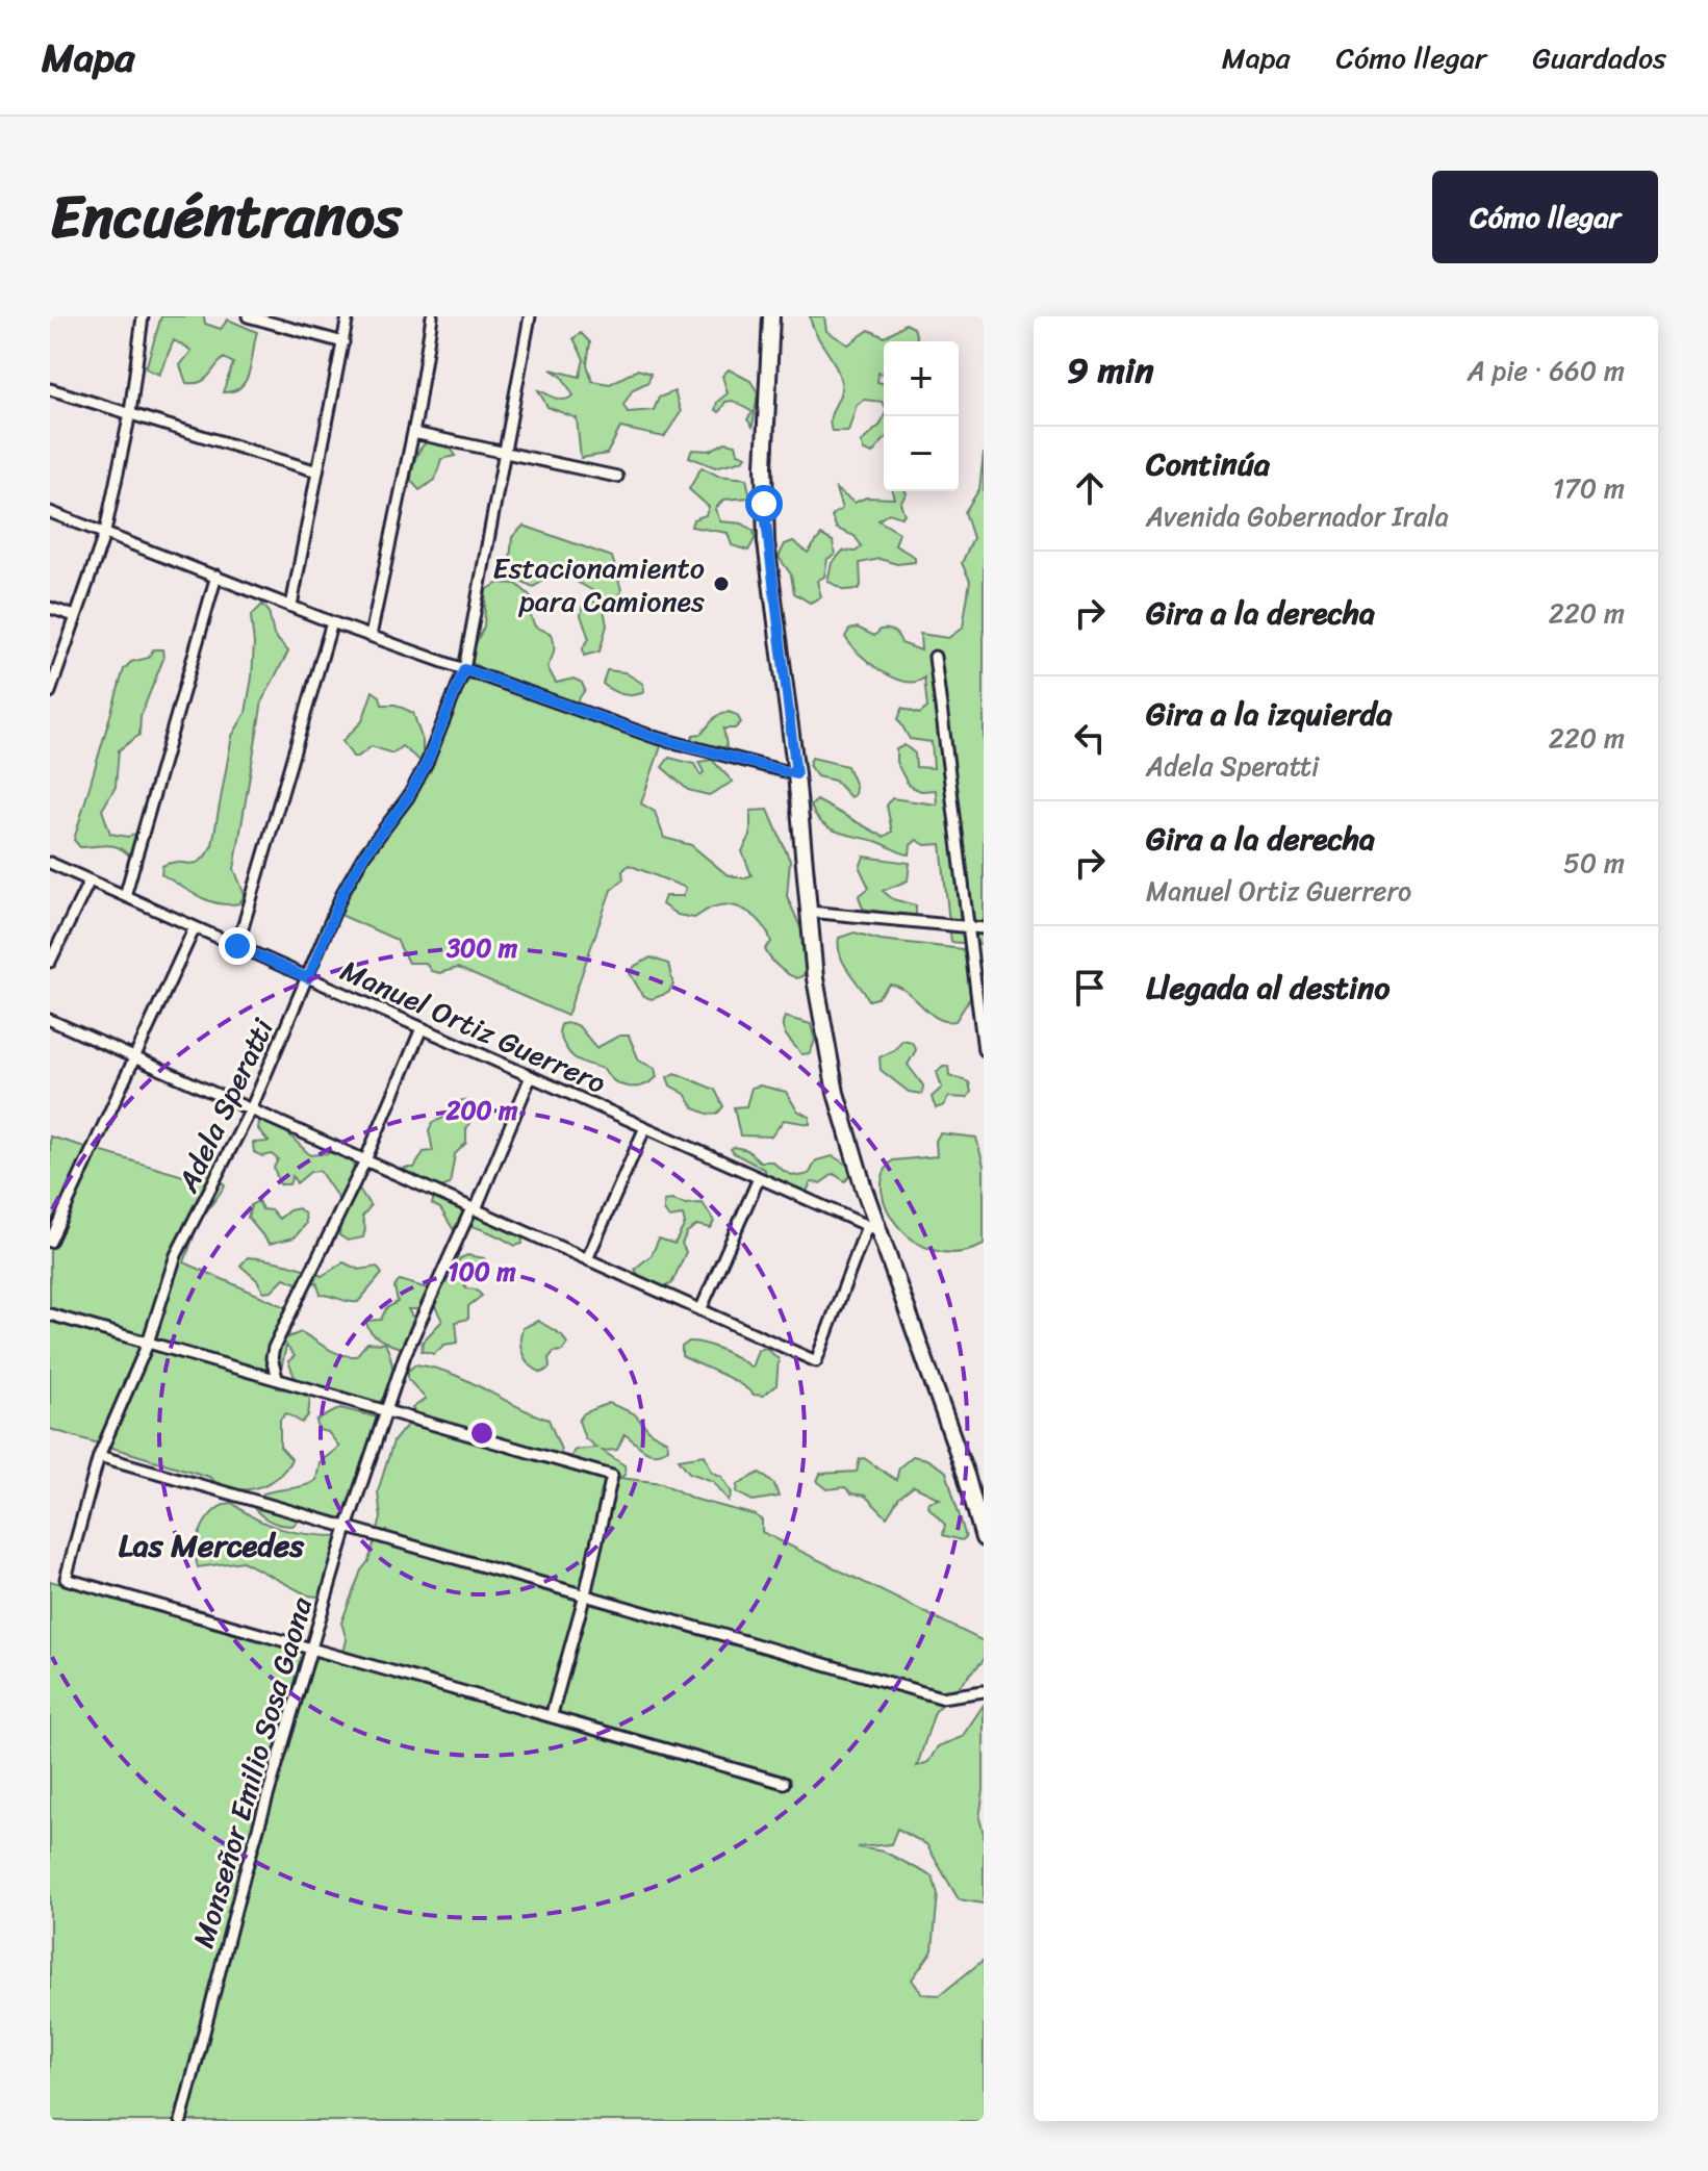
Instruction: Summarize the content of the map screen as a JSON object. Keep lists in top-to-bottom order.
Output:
{
  "streets": {
    "street": ["Manuel Ortiz Guerrero", "Adela Speratti", "Monseñor Emilio Sosa Gaona"]
  },
  "crossings": [
    ["Manuel Ortiz Guerrero", "Adela Speratti"],
    ["Manuel Ortiz Guerrero", "Monseñor Emilio Sosa Gaona"],
    ["Adela Speratti", "Monseñor Emilio Sosa Gaona"]
  ],
  "districts": ["Las Mercedes"],
  "places": ["Estacionamiento para Camiones"],
  "page": {
    "header": "Mapa",
    "nav": ["Mapa", "Cómo llegar", "Guardados"],
    "title": "Encuéntranos",
    "buttons": "Cómo llegar",
    "heading": ["9 min", "A pie · 660 m"],
    "map_buttons": ["+", "−"],
    "list": [
      ["Continúa", "Avenida Gobernador Irala", "170 m"],
      ["Gira a la derecha", "220 m"],
      ["Gira a la izquierda", "Adela Speratti", "220 m"],
      ["Gira a la derecha", "Manuel Ortiz Guerrero", "50 m"],
      "Llegada al destino"
    ]
  },
  "rings": ["300 m", "200 m", "100 m"]
}
